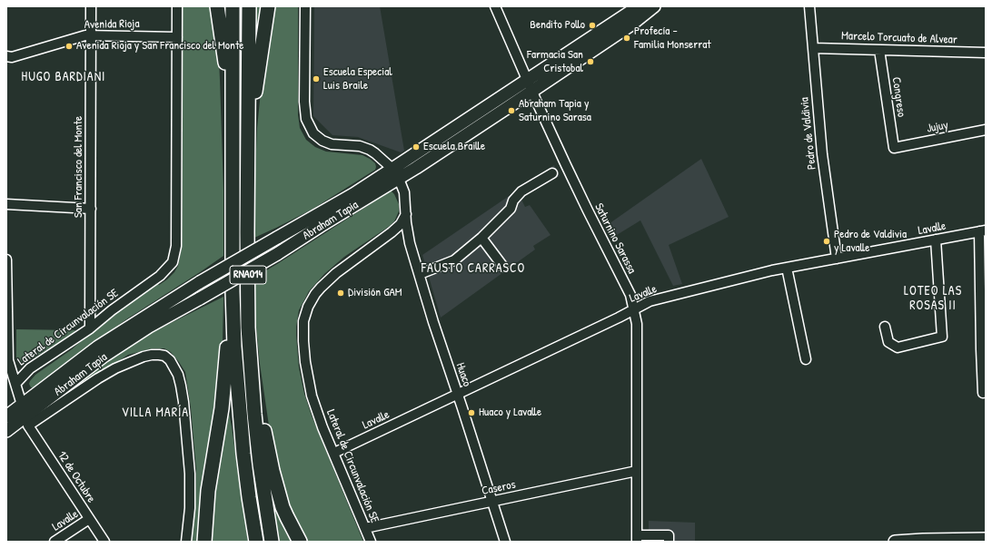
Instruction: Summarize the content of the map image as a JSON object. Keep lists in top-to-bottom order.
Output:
{
  "streets": {
    "highway": ["RNA014"],
    "main road": ["Abraham Tapia"],
    "street": [
      "Avenida Rioja",
      "Marcelo Torcuato de Alvear",
      "Congreso",
      "Jujuy",
      "Pedro de Valdivia",
      "San Francisco del Monte",
      "Lavalle",
      "Saturnino Sarassa",
      "Lateral de Circunvalación SE",
      "Huaco",
      "12 de Octubre",
      "Caseros"
    ]
  },
  "crossings": [
    ["Avenida Rioja", "San Francisco del Monte"],
    ["Avenida Rioja", "Lateral de Circunvalación SE"],
    ["Marcelo Torcuato de Alvear", "Congreso"],
    ["Marcelo Torcuato de Alvear", "Pedro de Valdivia"],
    ["Congreso", "Jujuy"],
    ["Pedro de Valdivia", "Lavalle"],
    ["San Francisco del Monte", "Lateral de Circunvalación SE"],
    ["Abraham Tapia", "Saturnino Sarassa"],
    ["Abraham Tapia", "Lateral de Circunvalación SE"],
    ["Abraham Tapia", "12 de Octubre"],
    ["Lavalle", "Saturnino Sarassa"],
    ["Lavalle", "Lateral de Circunvalación SE"],
    ["Lavalle", "Huaco"],
    ["Lavalle", "12 de Octubre"],
    ["Saturnino Sarassa", "Caseros"],
    ["Lateral de Circunvalación SE", "Huaco"],
    ["Lateral de Circunvalación SE", "12 de Octubre"],
    ["Lateral de Circunvalación SE", "Caseros"],
    ["Huaco", "Caseros"]
  ],
  "districts": [
    "HUGO BARDIANI",
    "FAUSTO CARRASCO",
    "LOTEO LAS ROSAS II",
    "VILLA MARÍA"
  ],
  "places": [
    "Bendito Pollo",
    "Profecía - Familia Monserrat",
    "Avenida Rioja y San Francisco del Monte",
    "Farmacia San Cristobal",
    "Escuela Especial Luis Braile",
    "Abraham Tapia y Saturnino Sarasa",
    "Escuela Braille",
    "Pedro de Valdivia y Lavalle",
    "División GAM",
    "Huaco y Lavalle"
  ]
}
